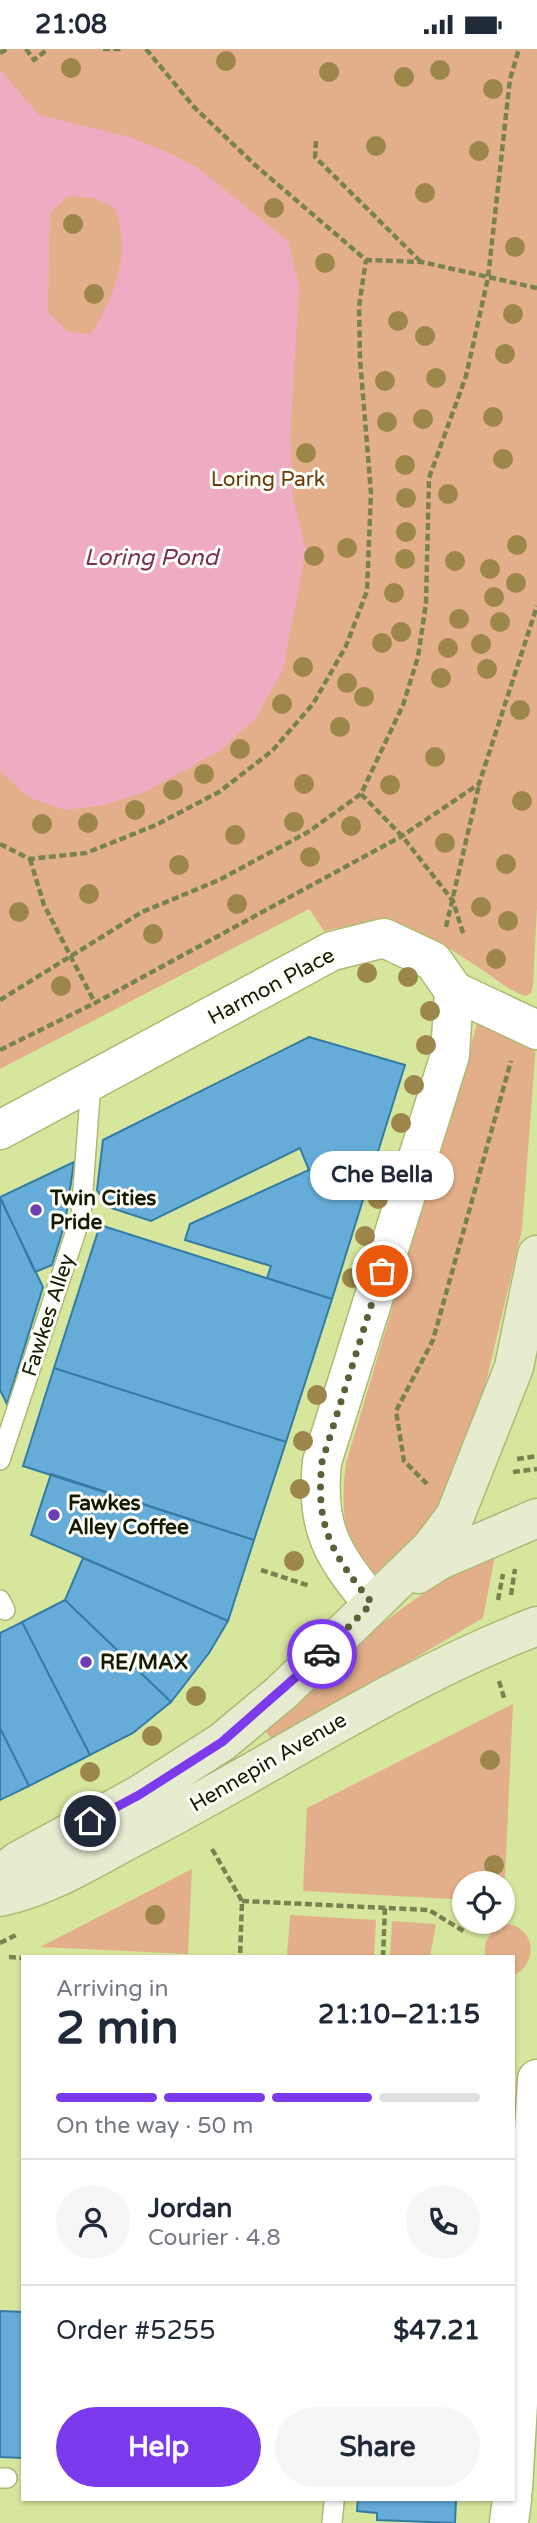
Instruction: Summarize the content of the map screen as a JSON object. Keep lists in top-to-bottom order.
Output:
{
  "streets": {
    "main road": ["Hennepin Avenue"],
    "street": ["Harmon Place"],
    "lane": ["Fawkes Alley"]
  },
  "crossings": [
    ["Harmon Place", "Fawkes Alley"]
  ],
  "water": ["Loring Pond"],
  "parks": ["Loring Park"],
  "places": [
    "Twin Cities Pride",
    "Che Bella",
    "Fawkes Alley Coffee",
    "RE/MAX"
  ],
  "page": {
    "status": "21:08",
    "bubble": "Che Bella",
    "heading": ["2 min", "Arriving in", "21:10–21:15"],
    "panel": [
      "Jordan",
      "Courier · 4.8",
      "Order #5255",
      "$47.21"
    ],
    "bar": "On the way · 50 m",
    "buttons": ["Help", "Share"]
  }
}
